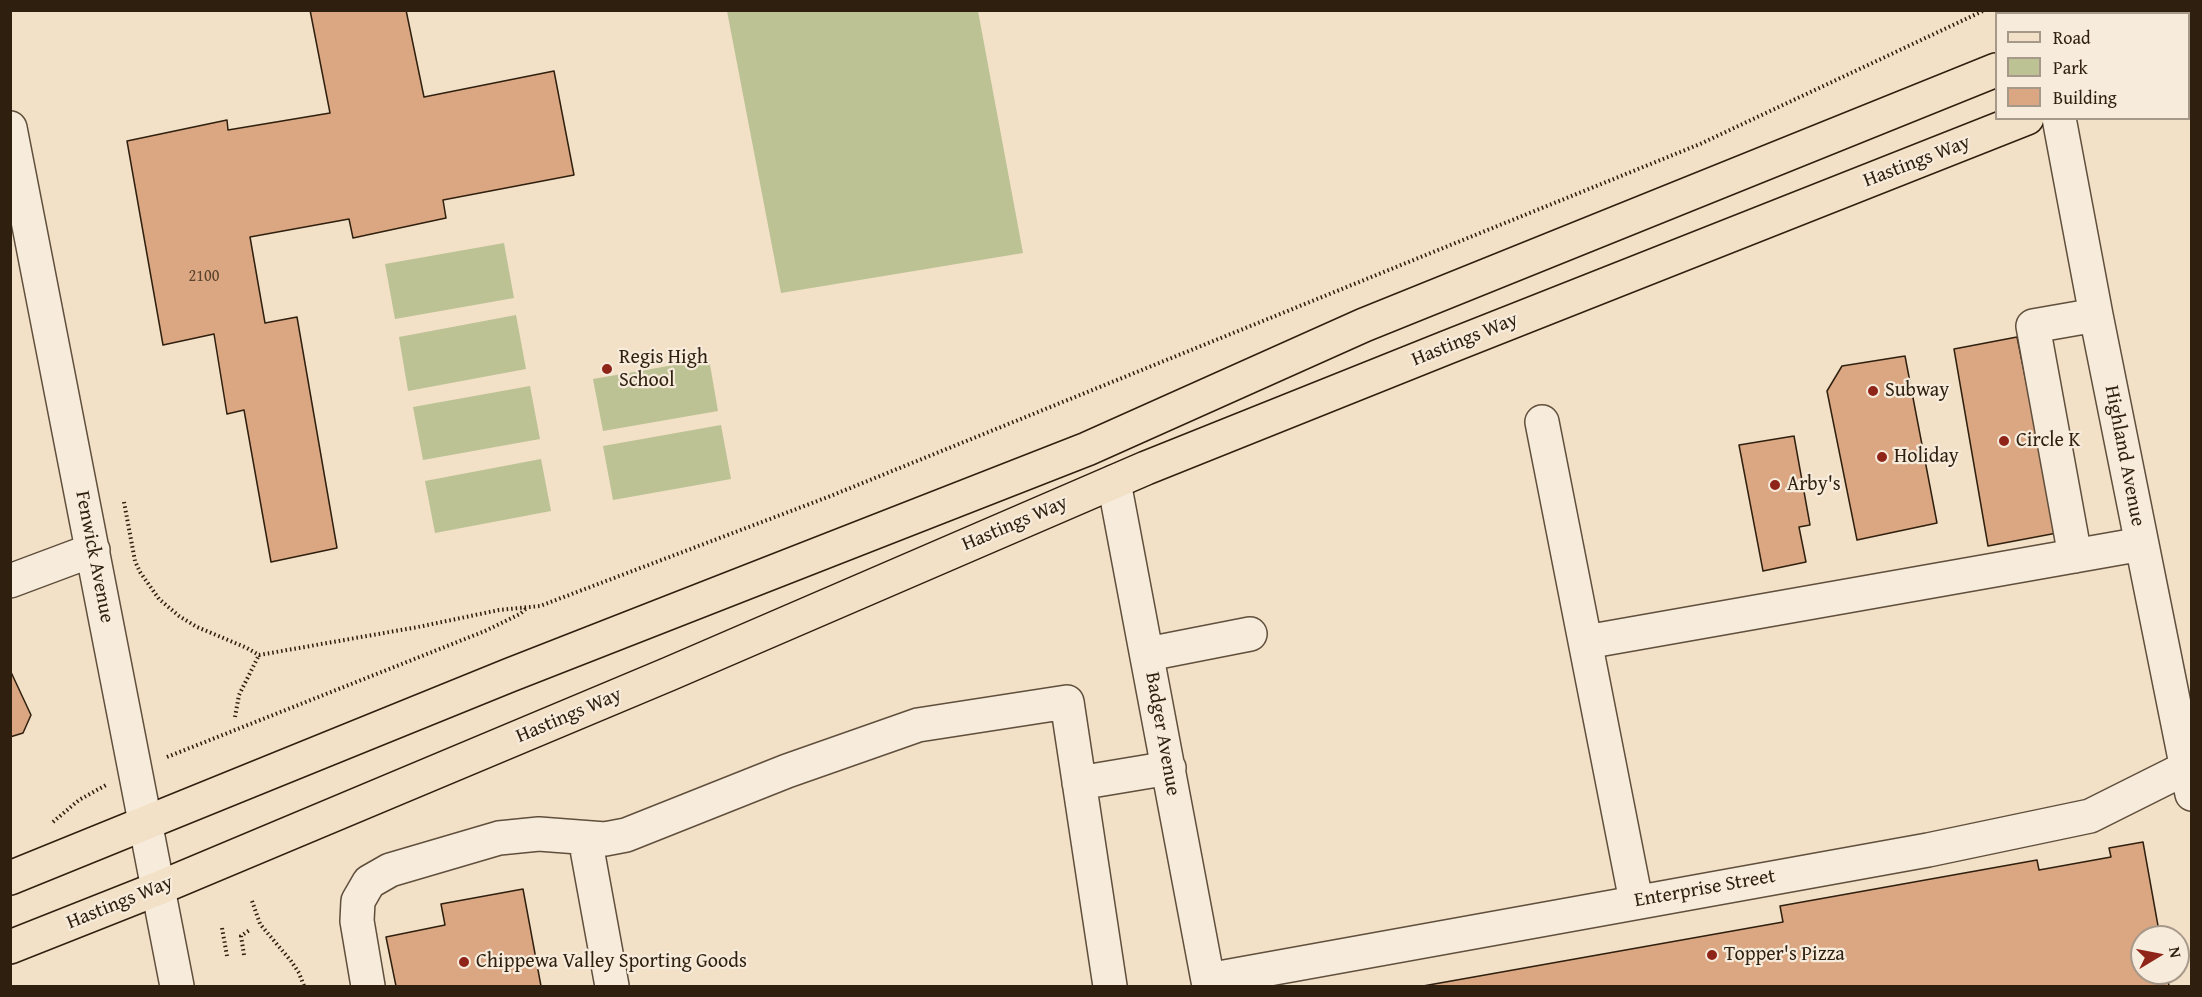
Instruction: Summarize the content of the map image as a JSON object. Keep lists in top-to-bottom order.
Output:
{
  "streets": {
    "main road": ["Hastings Way"],
    "street": [
      "Highland Avenue",
      "Fenwick Avenue",
      "Badger Avenue",
      "Enterprise Street"
    ]
  },
  "crossings": [
    ["Hastings Way", "Fenwick Avenue"],
    ["Hastings Way", "Badger Avenue"],
    ["Highland Avenue", "Enterprise Street"],
    ["Badger Avenue", "Enterprise Street"]
  ],
  "places": [
    "Regis High School",
    "Subway",
    "Circle K",
    "Holiday",
    "Arby's",
    "Topper's Pizza",
    "Chippewa Valley Sporting Goods"
  ],
  "house_numbers": ["2100"],
  "legend": ["Road", "Park", "Building"],
  "north": "right"
}
